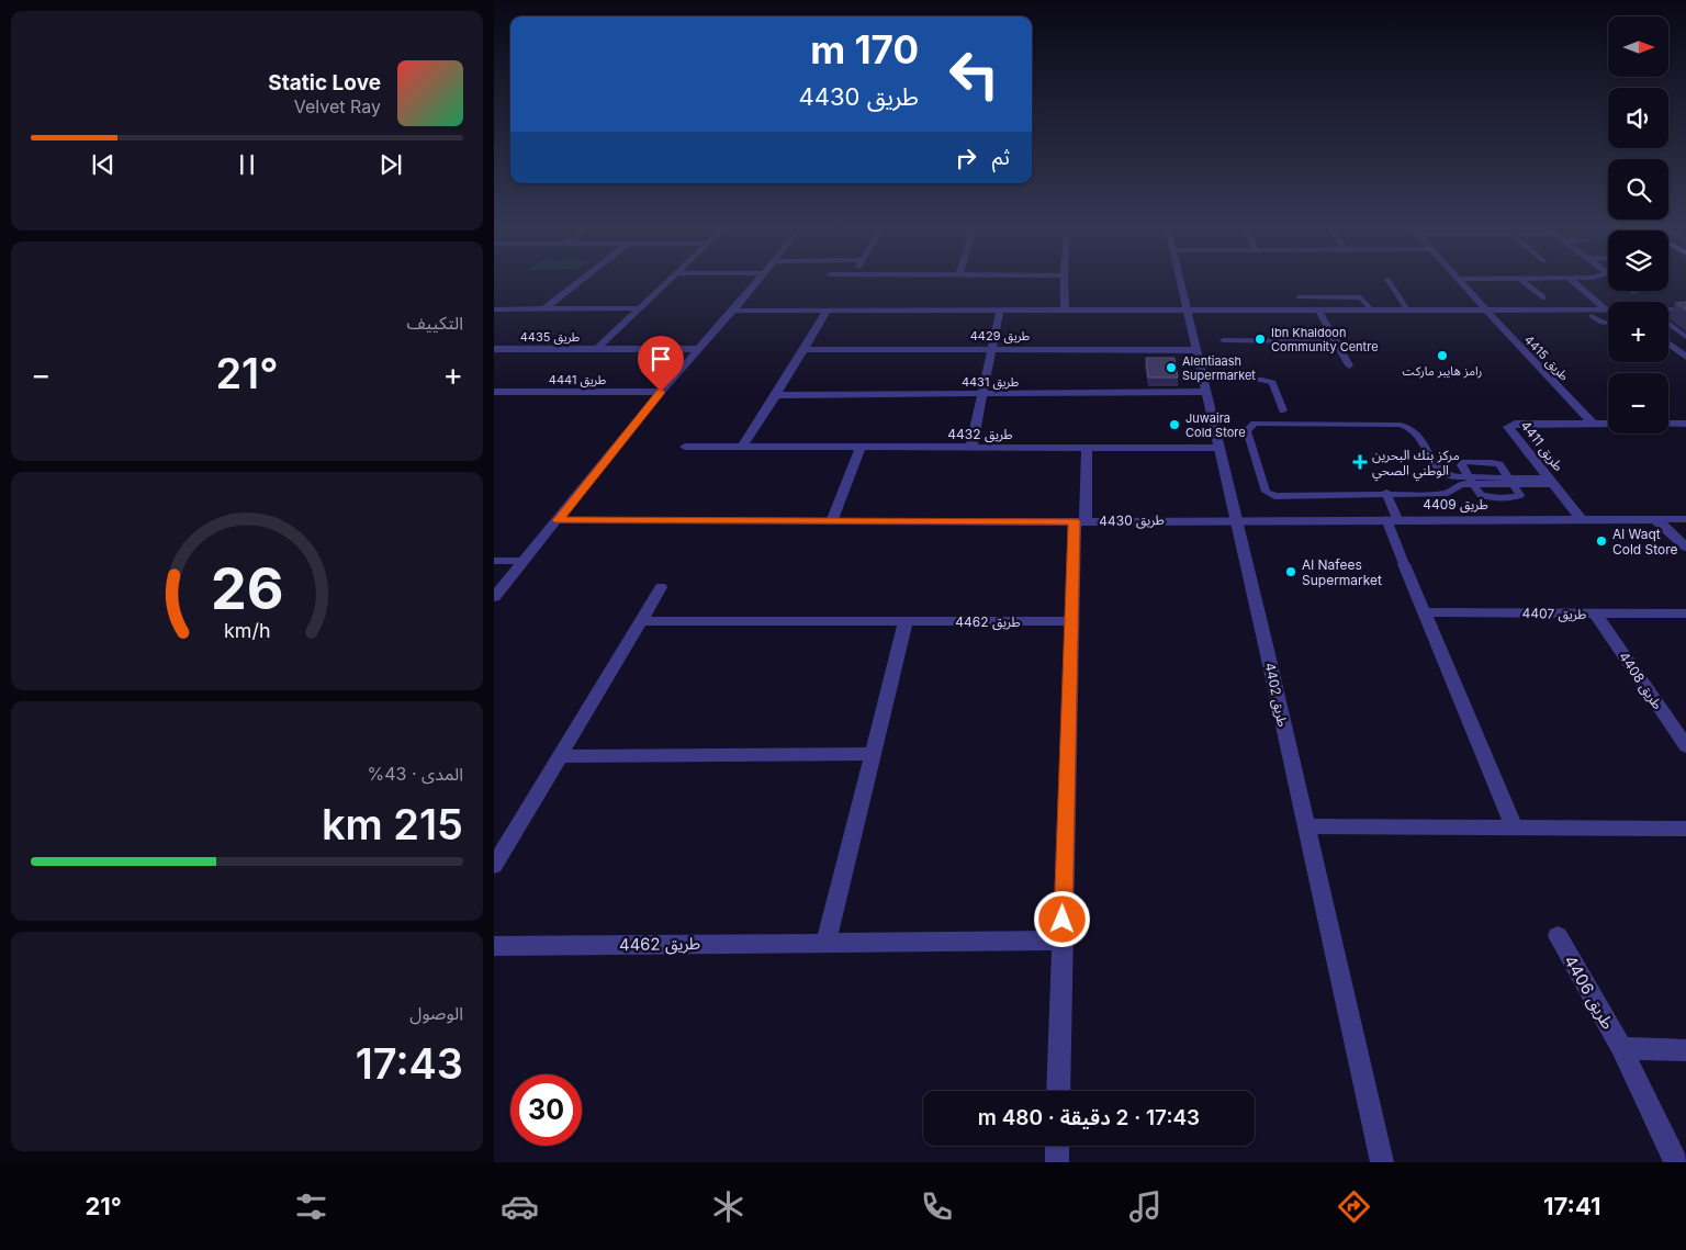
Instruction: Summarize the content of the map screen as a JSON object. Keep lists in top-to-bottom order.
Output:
{
  "streets": {
    "street": [
      "طريق 4429",
      "طريق 4435",
      "طريق 4415",
      "طريق 4441",
      "طريق 4431",
      "طريق 4432",
      "طريق 4411",
      "طريق 4409",
      "طريق 4430",
      "طريق 4407",
      "طريق 4462",
      "طريق 4408",
      "طريق 4402",
      "طريق 4406"
    ]
  },
  "crossings": [
    ["طريق 4429", "طريق 4402"],
    ["طريق 4415", "طريق 4411"],
    ["طريق 4431", "طريق 4402"],
    ["طريق 4432", "طريق 4402"],
    ["طريق 4411", "طريق 4409"],
    ["طريق 4409", "طريق 4430"],
    ["طريق 4409", "طريق 4402"],
    ["طريق 4430", "طريق 4402"],
    ["طريق 4407", "طريق 4408"]
  ],
  "places": {
    "other": [
      "Ibn Khaldoon Community Centre",
      "رامز هايبر ماركت",
      "Alentiaash Supermarket",
      "Juwaira Cold Store",
      "Al Waqt Cold Store",
      "Al Nafees Supermarket"
    ],
    "health": ["مركز بنك البحرين الوطني الصحي"]
  },
  "north": "right",
  "page": {
    "map_buttons": ["+", "−"],
    "turn": ["170 m", "طريق 4430"],
    "song": ["Static Love", "Velvet Ray"],
    "then": "ثم",
    "tile": [
      "التكييف",
      ["المدى · 43%", "215 km"],
      ["الوصول", "17:43"]
    ],
    "heat": ["−", "21°", "+"],
    "limit": "30",
    "trip": "17:43 · 2 دقيقة · 480 m",
    "tabs": ["17:41", "21°"],
    "gauge": ["26", "km/h"]
  }
}
